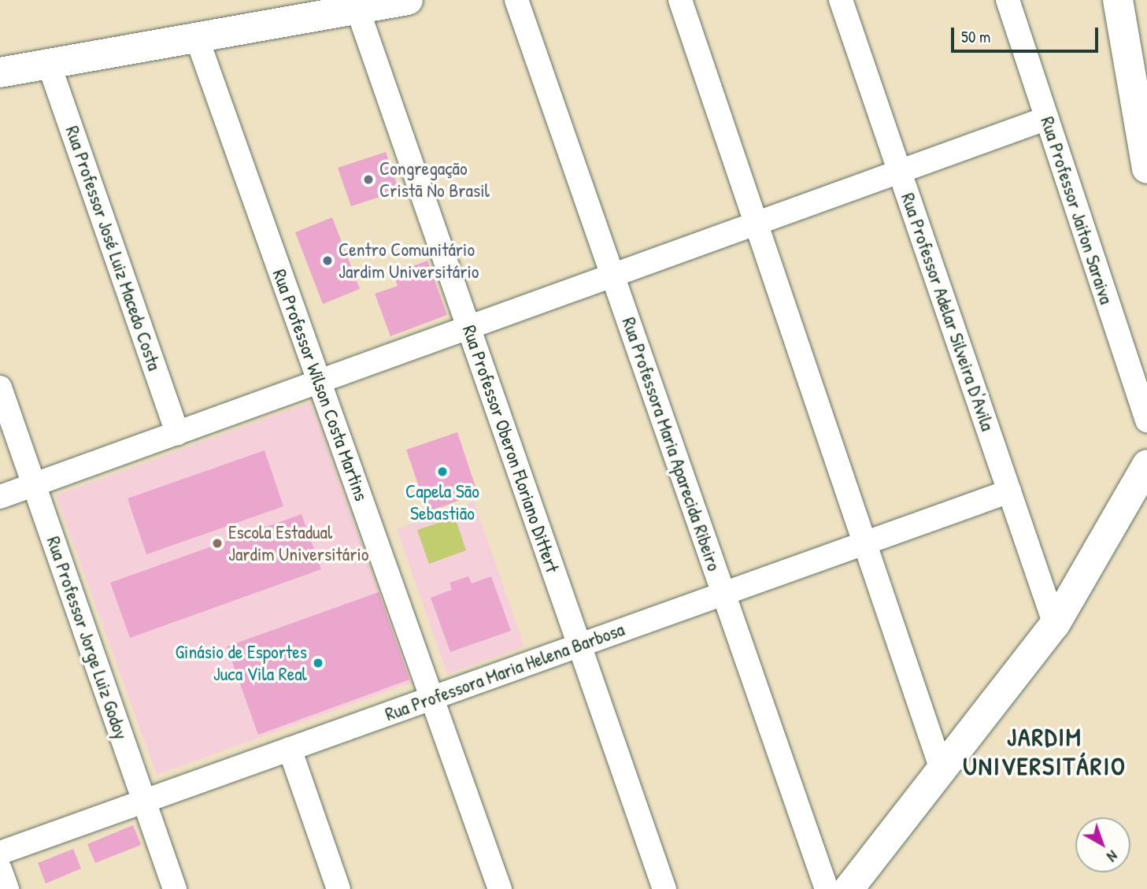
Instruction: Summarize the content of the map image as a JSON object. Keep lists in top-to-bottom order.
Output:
{
  "streets": {
    "street": [
      "Rua Professor Jaiton Saraiva",
      "Rua Professor José Luiz Macedo Costa",
      "Rua Professor Adelar Silveira D'Avila",
      "Rua Professor Wilson Costa Martins",
      "Rua Professora Maria Aparecida Ribeiro",
      "Rua Professor Oberon Floriano Dittert",
      "Rua Professor Jorge Luiz Godoy",
      "Rua Professora Maria Helena Barbosa"
    ]
  },
  "crossings": [
    ["Rua Professor Adelar Silveira D'Avila", "Rua Professora Maria Helena Barbosa"],
    ["Rua Professor Wilson Costa Martins", "Rua Professora Maria Helena Barbosa"],
    ["Rua Professora Maria Aparecida Ribeiro", "Rua Professora Maria Helena Barbosa"],
    ["Rua Professor Oberon Floriano Dittert", "Rua Professora Maria Helena Barbosa"],
    ["Rua Professor Jorge Luiz Godoy", "Rua Professora Maria Helena Barbosa"]
  ],
  "districts": ["JARDIM UNIVERSITÁRIO"],
  "places": [
    "Congregação Cristã No Brasil",
    "Centro Comunitário Jardim Universitário",
    "Capela São Sebastião",
    "Escola Estadual Jardim Universitário",
    "Ginásio de Esportes Juca Vila Real"
  ],
  "scale_bar": "50 m",
  "north": "bottom right"
}
